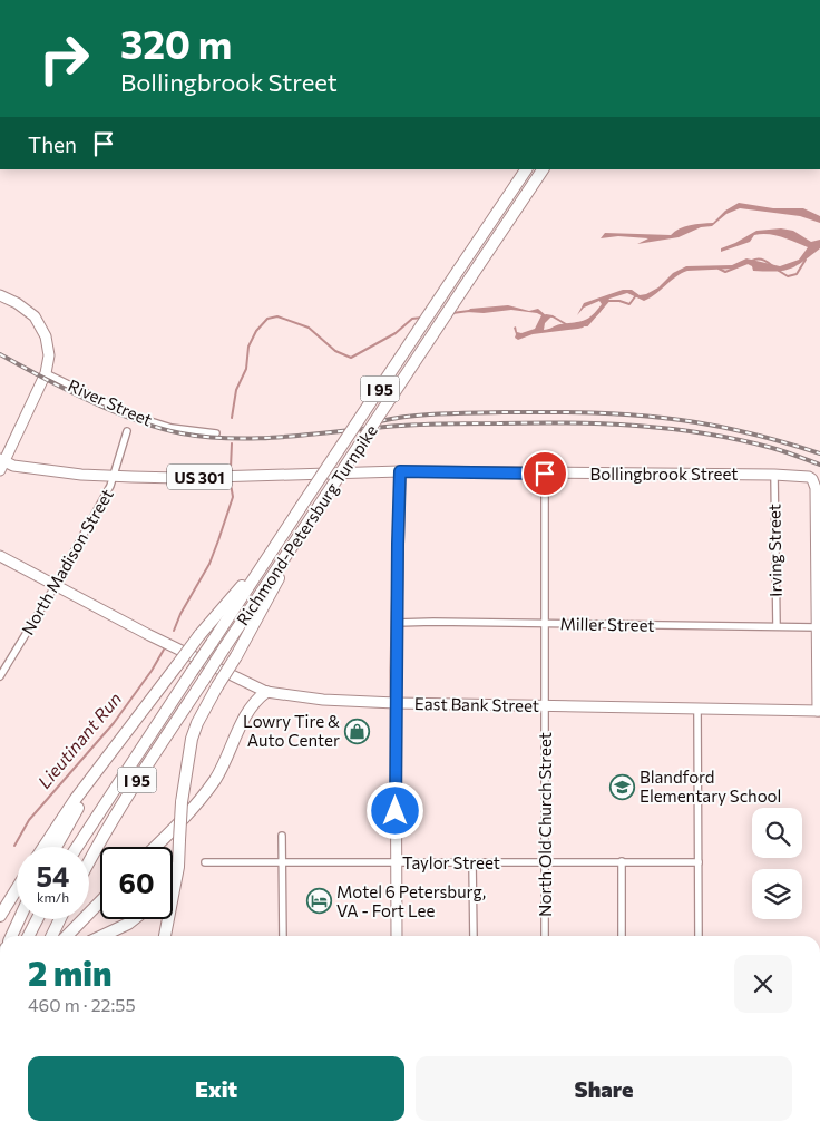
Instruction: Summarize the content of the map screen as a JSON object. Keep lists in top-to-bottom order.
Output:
{
  "streets": {
    "highway": ["I 95", "Richmond-Petersburg Turnpike"],
    "main road": ["Bollingbrook Street", "US 301", "East Bank Street"],
    "street": [
      "River Street",
      "Irving Street",
      "North Madison Street",
      "Miller Street",
      "North Old Church Street",
      "Taylor Street"
    ]
  },
  "crossings": [
    ["Bollingbrook Street", "Irving Street"],
    ["Bollingbrook Street", "North Madison Street"],
    ["Bollingbrook Street", "Miller Street"],
    ["Bollingbrook Street", "North Old Church Street"],
    ["Irving Street", "Miller Street"],
    ["North Madison Street", "East Bank Street"],
    ["Miller Street", "North Old Church Street"],
    ["East Bank Street", "North Old Church Street"],
    ["North Old Church Street", "Taylor Street"]
  ],
  "water": ["Lieutinant Run"],
  "places": {
    "shop": ["Lowry Tire & Auto Center"],
    "school or university": ["Blandford Elementary School"],
    "hotel": ["Motel 6 Petersburg, VA - Fort Lee"]
  },
  "page": {
    "turn": ["320 m", "Bollingbrook Street"],
    "then": "Then",
    "speed": "54 km/h",
    "limit": "60",
    "heading": ["2 min", "460 m · 22:55"],
    "buttons": ["Exit", "Share"]
  }
}
